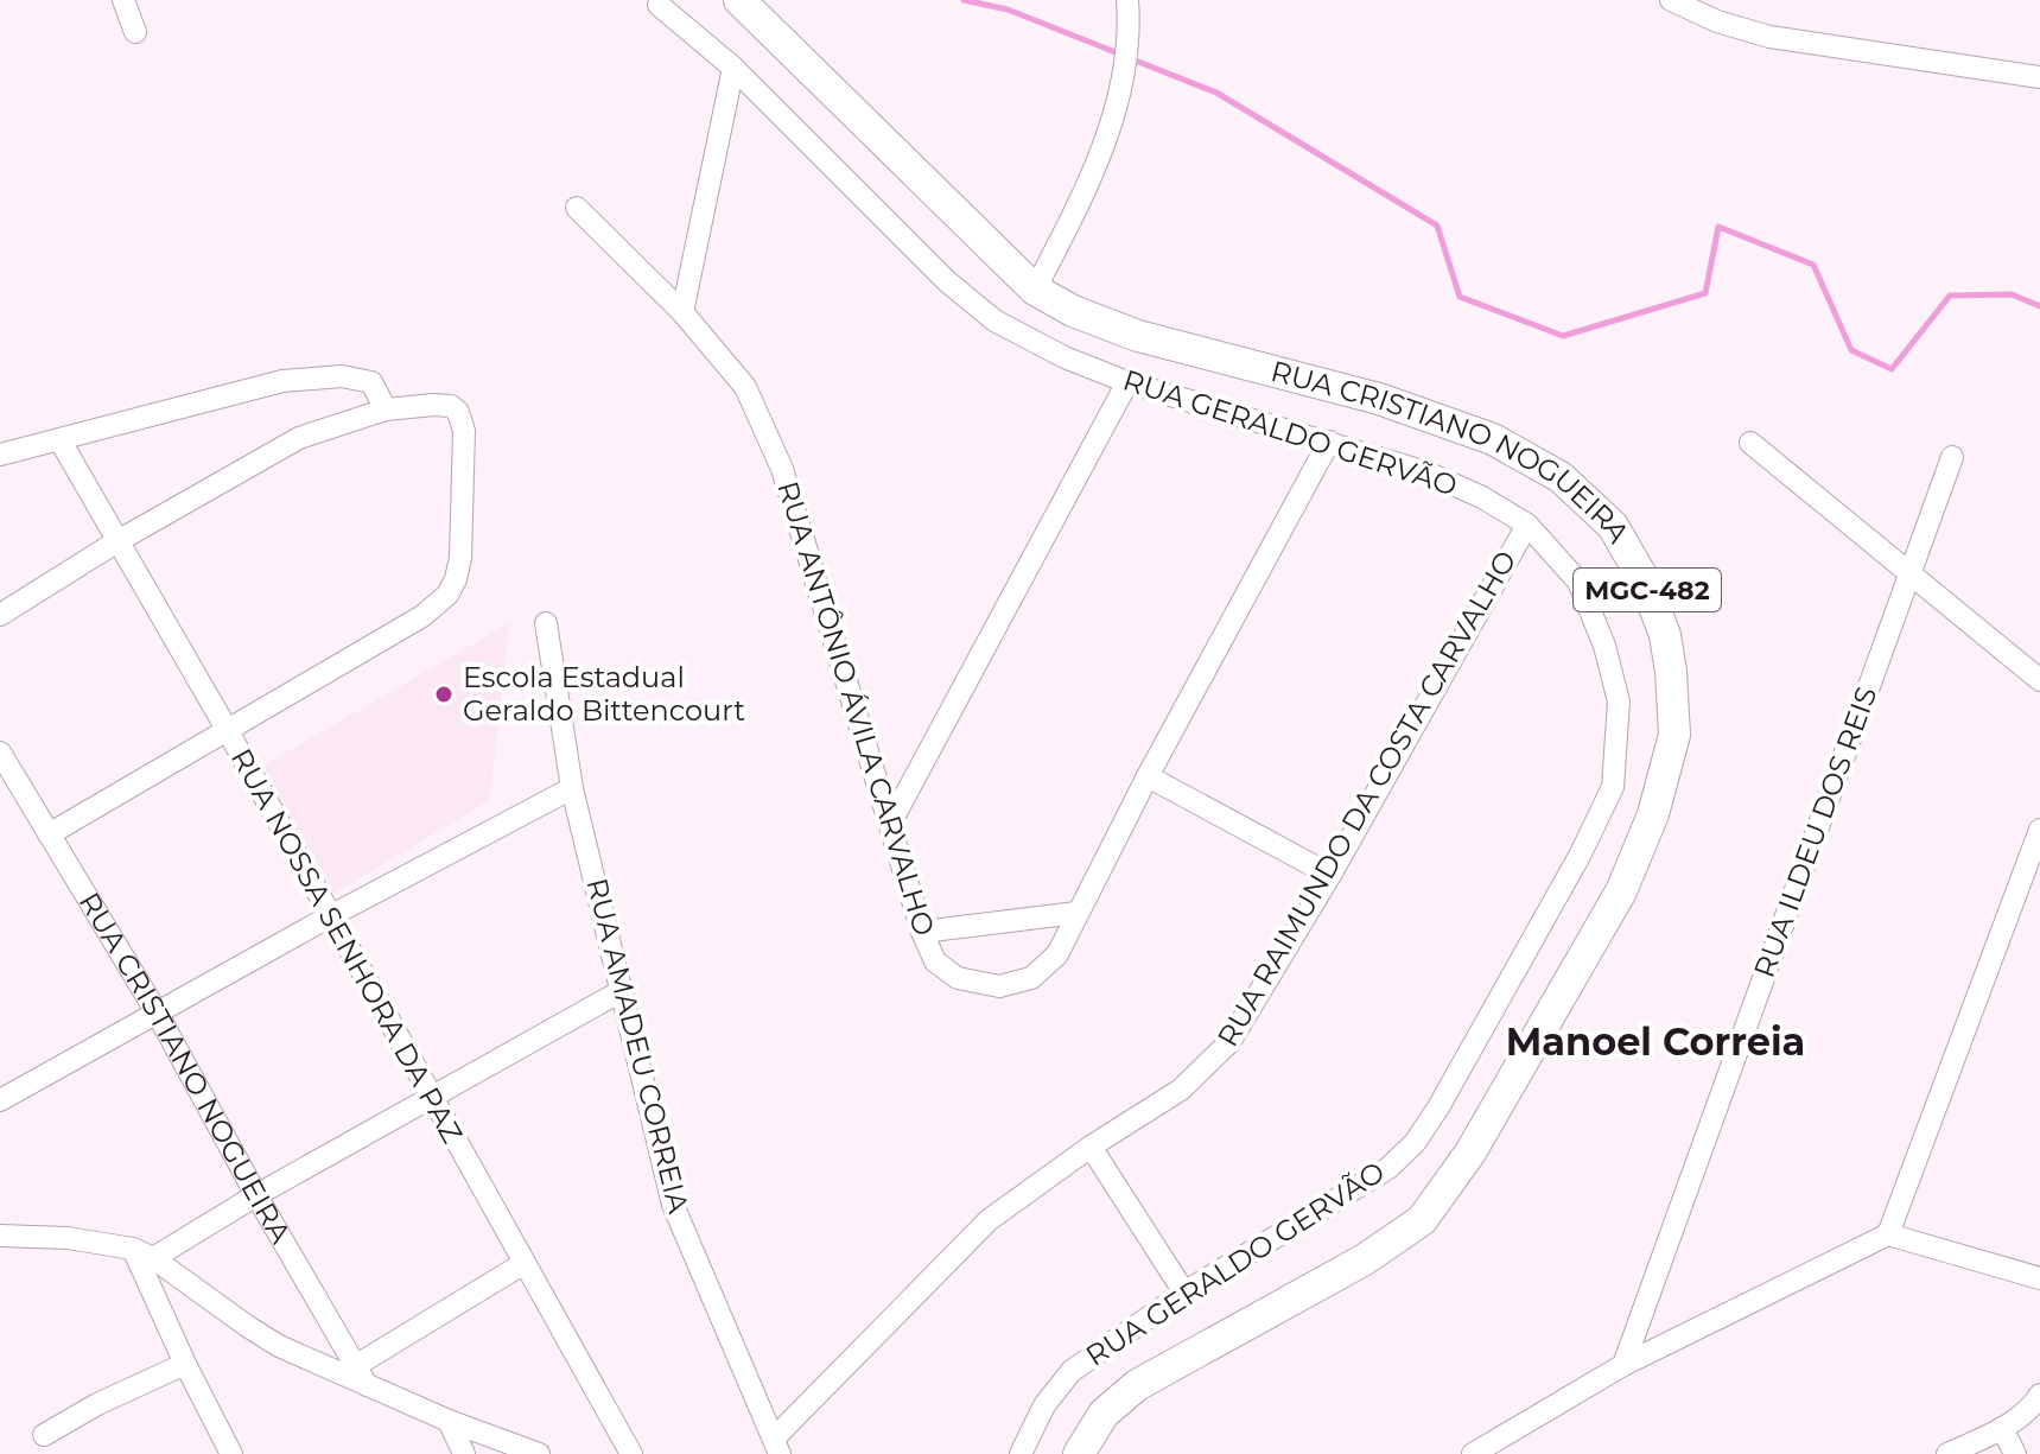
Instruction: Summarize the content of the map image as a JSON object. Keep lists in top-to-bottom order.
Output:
{
  "streets": {
    "highway": ["RUA CRISTIANO NOGUEIRA", "MGC-482"],
    "street": [
      "RUA GERALDO GERVÃO",
      "RUA ANTÔNIO ÁVILA CARVALHO",
      "RUA RAIMUNDO DA COSTA CARVALHO",
      "RUA ILDEU DOS REIS",
      "RUA NOSSA SENHORA DA PAZ",
      "RUA AMADEU CORREIA"
    ]
  },
  "crossings": [
    ["RUA GERALDO GERVÃO", "RUA ANTÔNIO ÁVILA CARVALHO"],
    ["RUA GERALDO GERVÃO", "RUA RAIMUNDO DA COSTA CARVALHO"],
    ["RUA RAIMUNDO DA COSTA CARVALHO", "RUA AMADEU CORREIA"]
  ],
  "districts": ["Manoel Correia"],
  "places": ["Escola Estadual Geraldo Bittencourt"]
}
